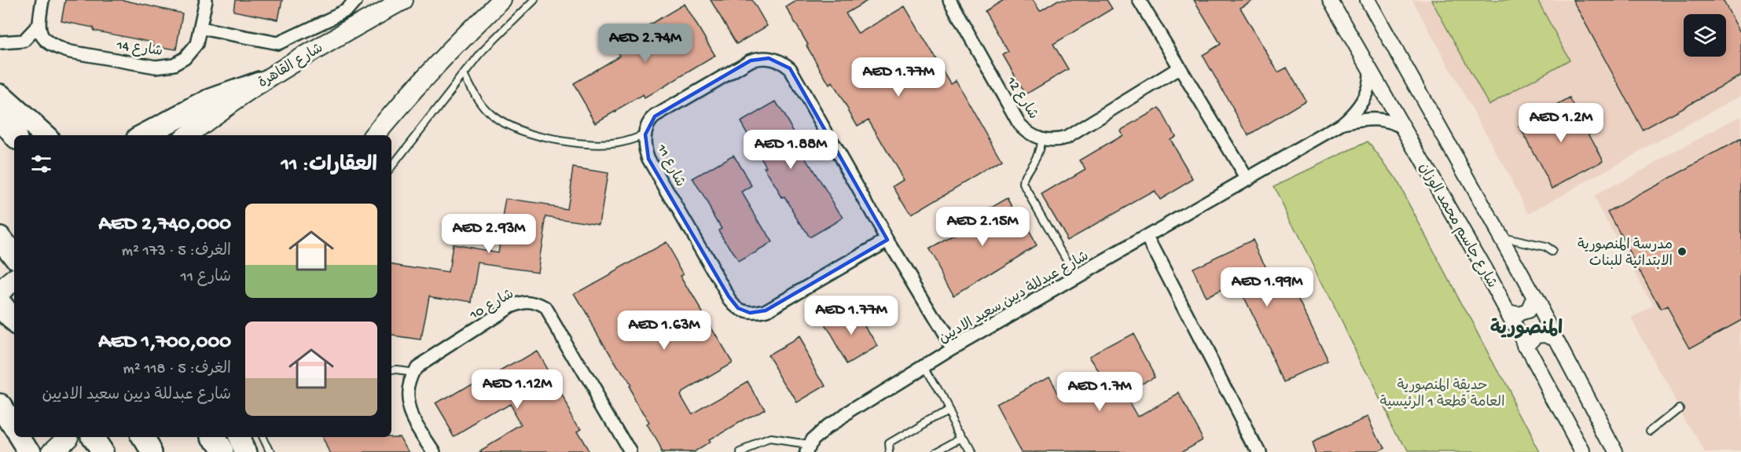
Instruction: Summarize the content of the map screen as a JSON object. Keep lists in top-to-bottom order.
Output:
{
  "streets": {
    "main road": ["شارع القاهرة"],
    "street": [
      "شارع 14",
      "شارع 12",
      "شارع 11",
      "شارع جاسم محمد الوزان",
      "شارع عبدللة ديين سعيد الاديين",
      "شارع 10"
    ]
  },
  "crossings": [
    ["شارع 11", "شارع عبدللة ديين سعيد الاديين"],
    ["شارع جاسم محمد الوزان", "شارع عبدللة ديين سعيد الاديين"]
  ],
  "districts": ["المنصورية"],
  "parks": ["حديقة المنصورية العامة قطعة 1 الرئيسية"],
  "places": ["مدرسة المنصورية الابتدائية للبنات"],
  "page": {
    "price": [
      "AED 2.74M",
      "AED 1.77M",
      "AED 1.2M",
      "AED 1.88M",
      "AED 2.15M",
      "AED 2.93M",
      "AED 1.99M",
      "AED 1.77M",
      "AED 1.63M",
      "AED 1.12M",
      "AED 1.7M"
    ],
    "heading": "العقارات: 11",
    "list": [
      {
        "name": "AED 2,740,000",
        "note": "الغرف: 5 · 173 m² · شارع 11"
      },
      {
        "name": "AED 1,700,000",
        "note": "الغرف: 5 · 118 m² · شارع عبدللة ديين سعيد الاديين"
      }
    ]
  }
}
